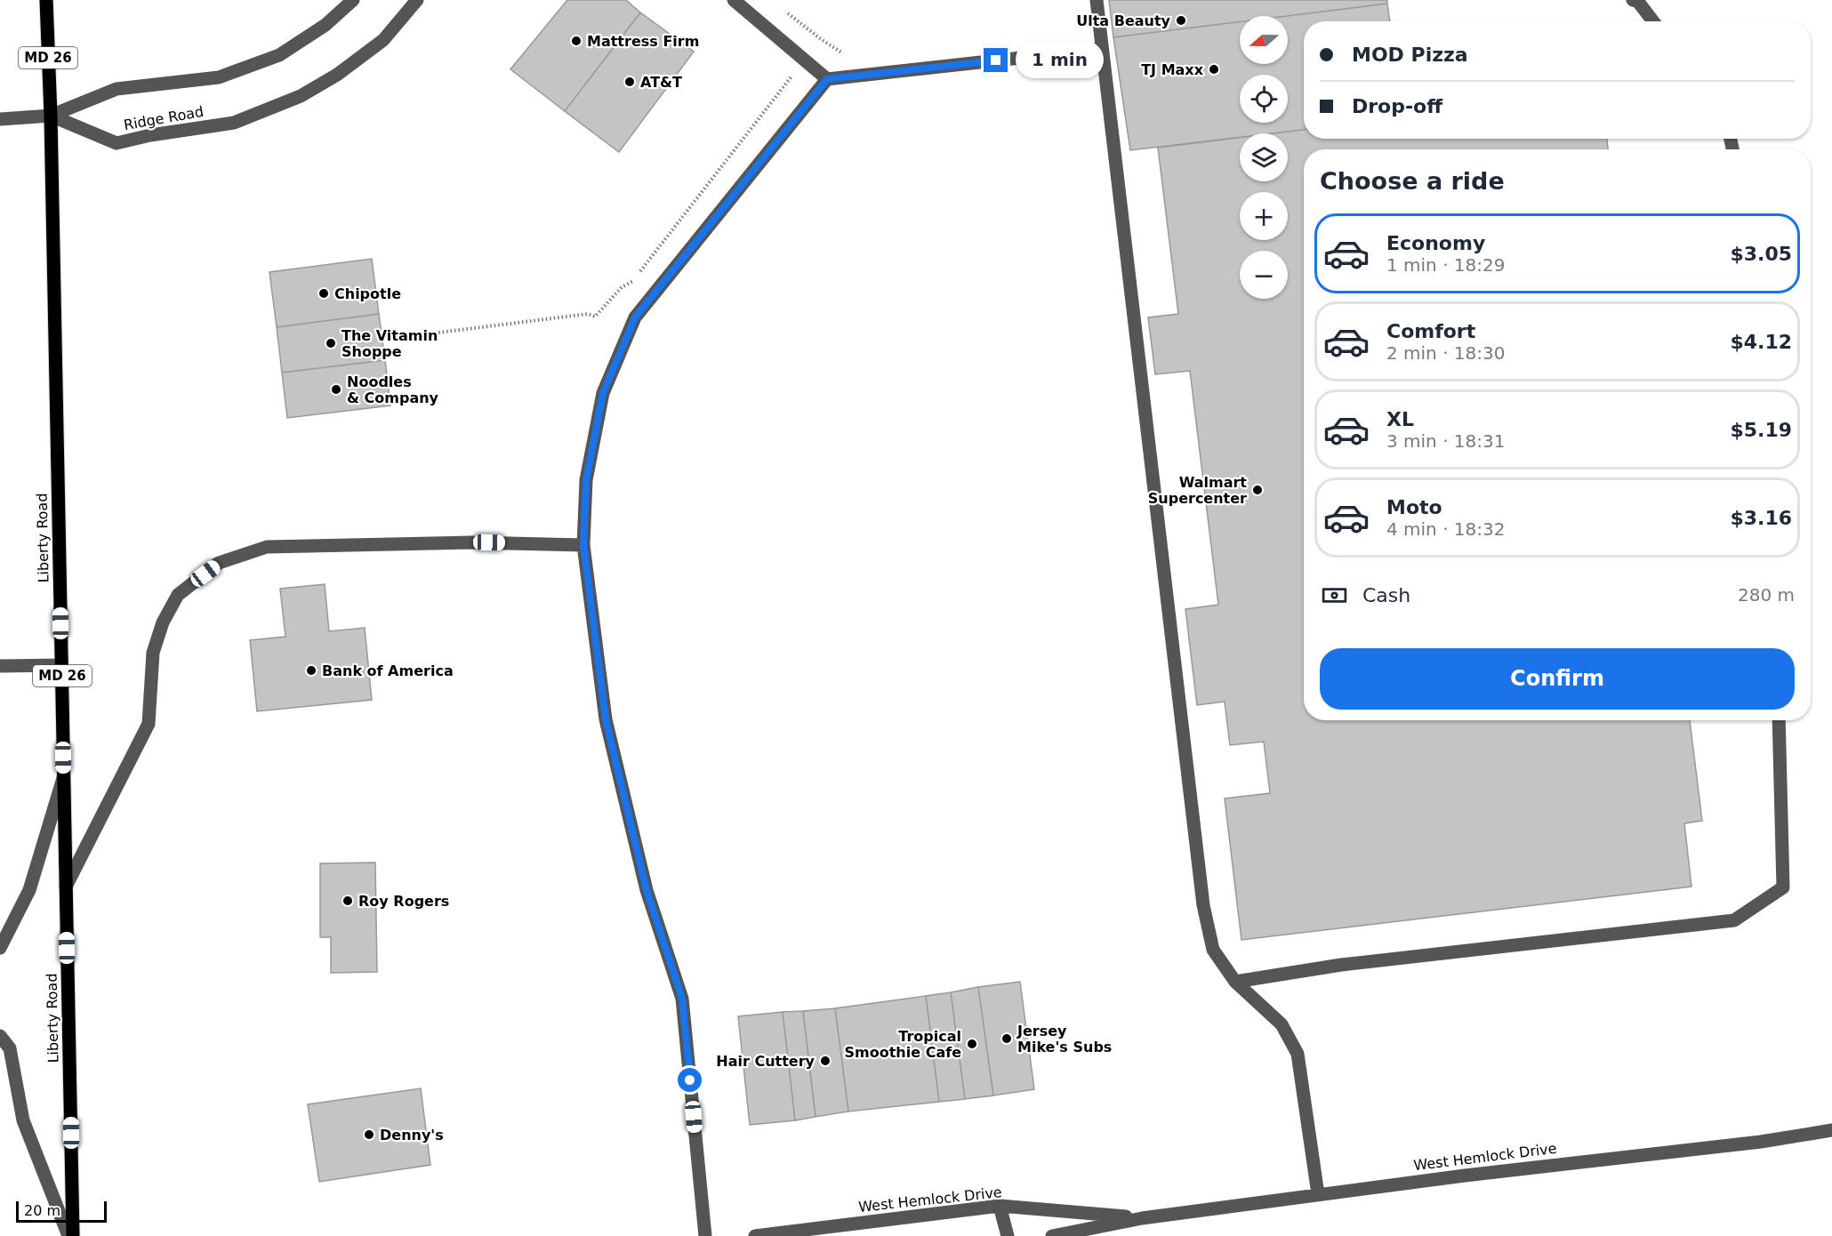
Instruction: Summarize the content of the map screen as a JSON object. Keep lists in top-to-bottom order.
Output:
{
  "streets": {
    "main road": ["MD 26", "Liberty Road"],
    "street": ["Ridge Road", "West Hemlock Drive"]
  },
  "crossings": [
    ["Ridge Road", "Liberty Road"]
  ],
  "places": [
    "Ulta Beauty",
    "Mattress Firm",
    "TJ Maxx",
    "AT&T",
    "Chipotle",
    "The Vitamin Shoppe",
    "Noodles & Company",
    "Walmart Supercenter",
    "Bank of America",
    "Roy Rogers",
    "Jersey Mike's Subs",
    "Tropical Smoothie Cafe",
    "Hair Cuttery",
    "Denny's"
  ],
  "scale_bar": "20 m",
  "north": "left",
  "page": {
    "map_buttons": ["+", "−"],
    "banner": ["MOD Pizza", "Drop-off"],
    "bubble": "1 min",
    "heading": "Choose a ride",
    "list": [
      {
        "name": "Economy",
        "note": "1 min · 18:29",
        "value": "$3.05"
      },
      {
        "name": "Comfort",
        "note": "2 min · 18:30",
        "value": "$4.12"
      },
      {
        "name": "XL",
        "note": "3 min · 18:31",
        "value": "$5.19"
      },
      {
        "name": "Moto",
        "note": "4 min · 18:32",
        "value": "$3.16"
      }
    ],
    "pay": ["Cash", "280 m"],
    "buttons": "Confirm",
    "scale": "20 m"
  }
}
